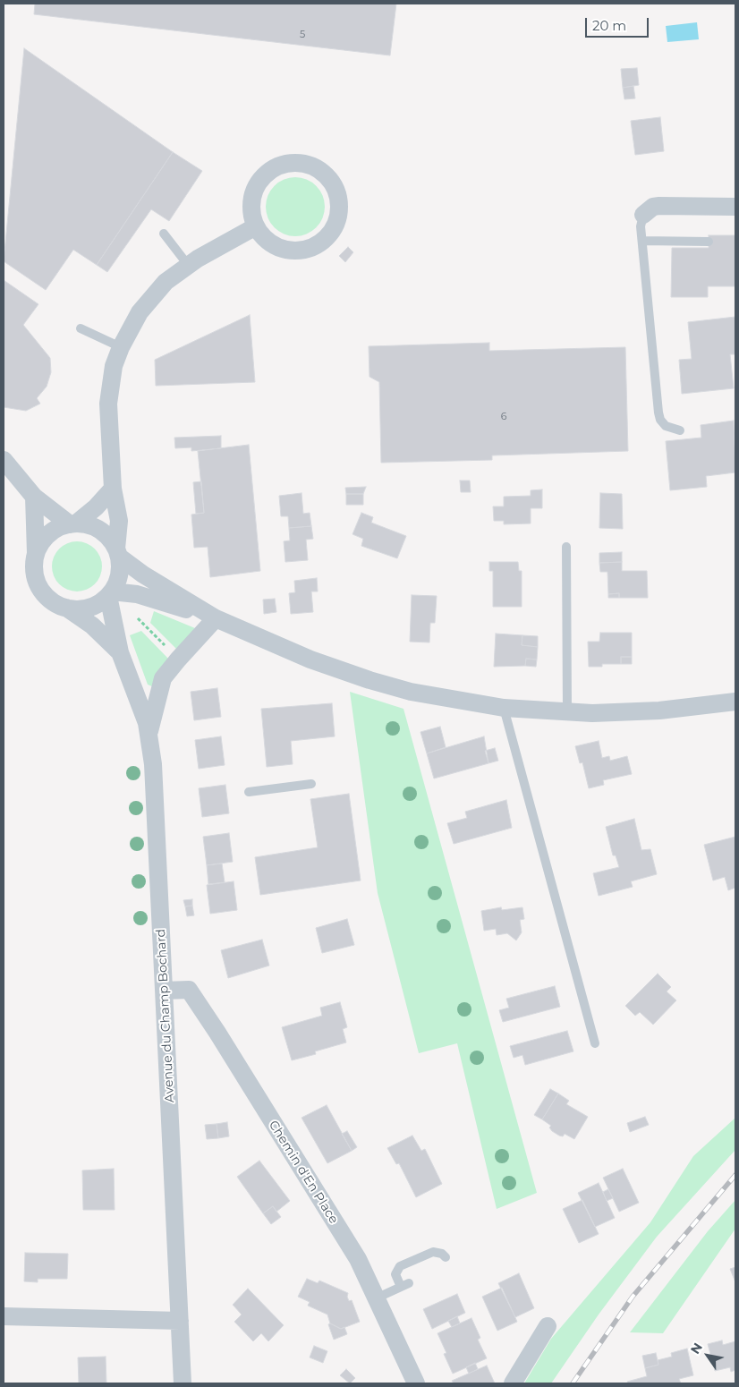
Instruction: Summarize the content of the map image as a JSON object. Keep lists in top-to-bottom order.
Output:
{
  "streets": {
    "street": ["Avenue du Champ Bochard", "Chemin d'En Place"]
  },
  "crossings": [
    ["Avenue du Champ Bochard", "Chemin d'En Place"]
  ],
  "house_numbers": ["5", "6"],
  "scale_bar": "20 m",
  "north": "top left"
}
